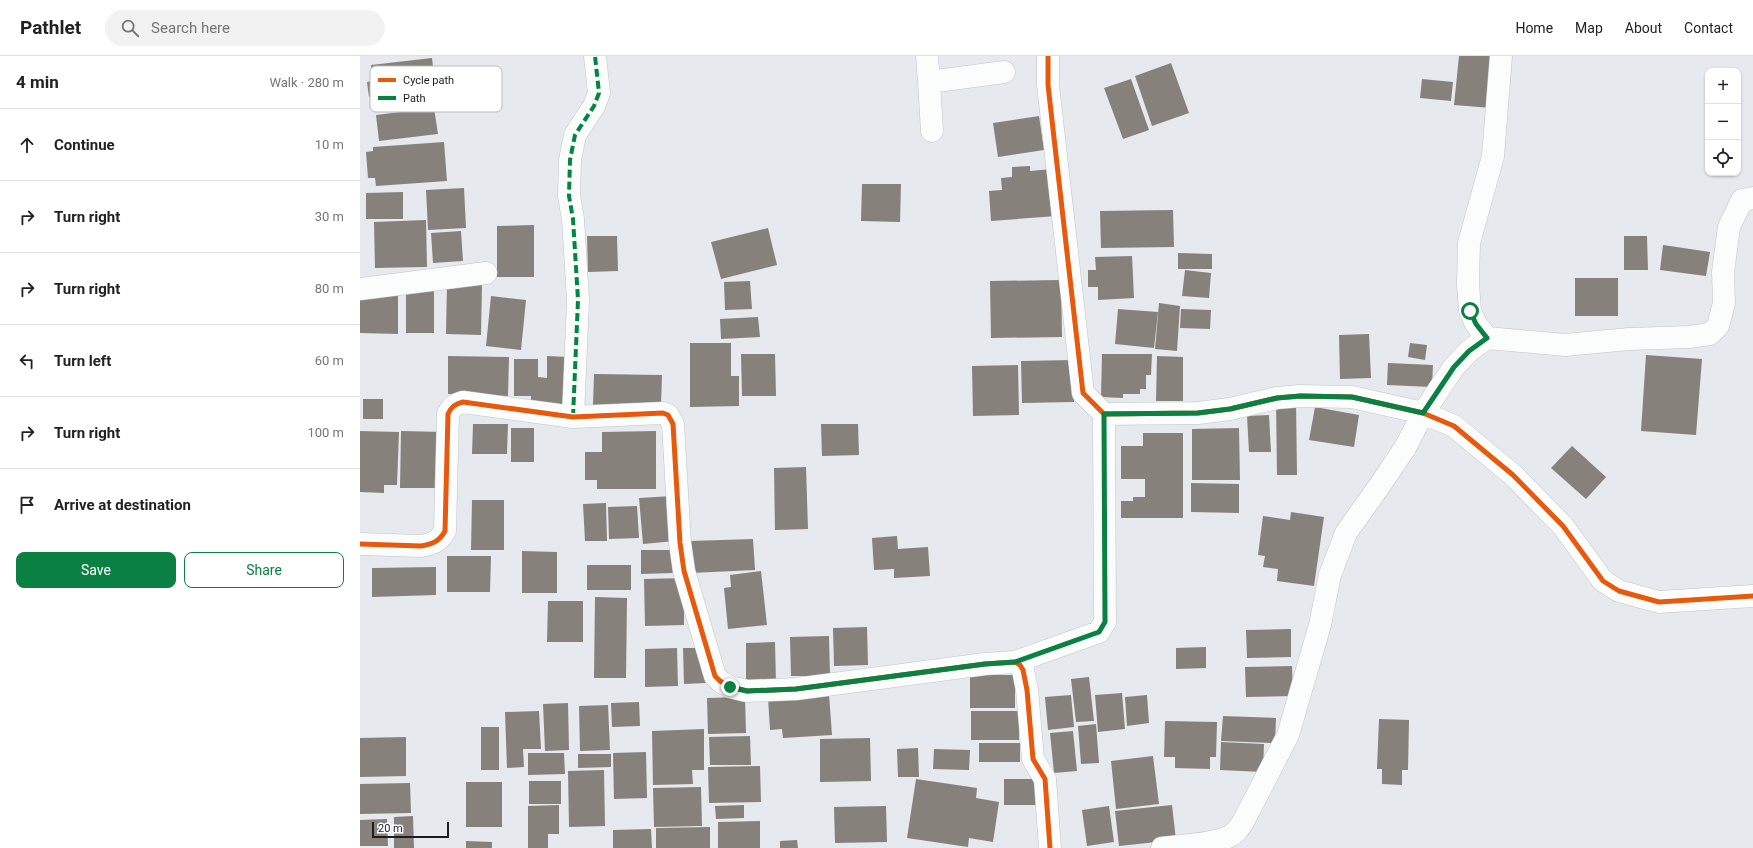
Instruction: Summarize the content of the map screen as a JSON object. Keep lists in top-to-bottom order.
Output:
{
  "legend": ["Cycle path", "Path"],
  "scale_bar": "20 m",
  "page": {
    "header": "Pathlet",
    "search": "Search here",
    "nav": [
      "Home",
      "Map",
      "About",
      "Contact"
    ],
    "heading": ["4 min", "Walk · 280 m"],
    "map_buttons": ["+", "−"],
    "list": [
      ["Continue", "10 m"],
      ["Turn right", "30 m"],
      ["Turn right", "80 m"],
      ["Turn left", "60 m"],
      ["Turn right", "100 m"],
      "Arrive at destination"
    ],
    "buttons": ["Save", "Share"],
    "scale": "20 m"
  }
}
